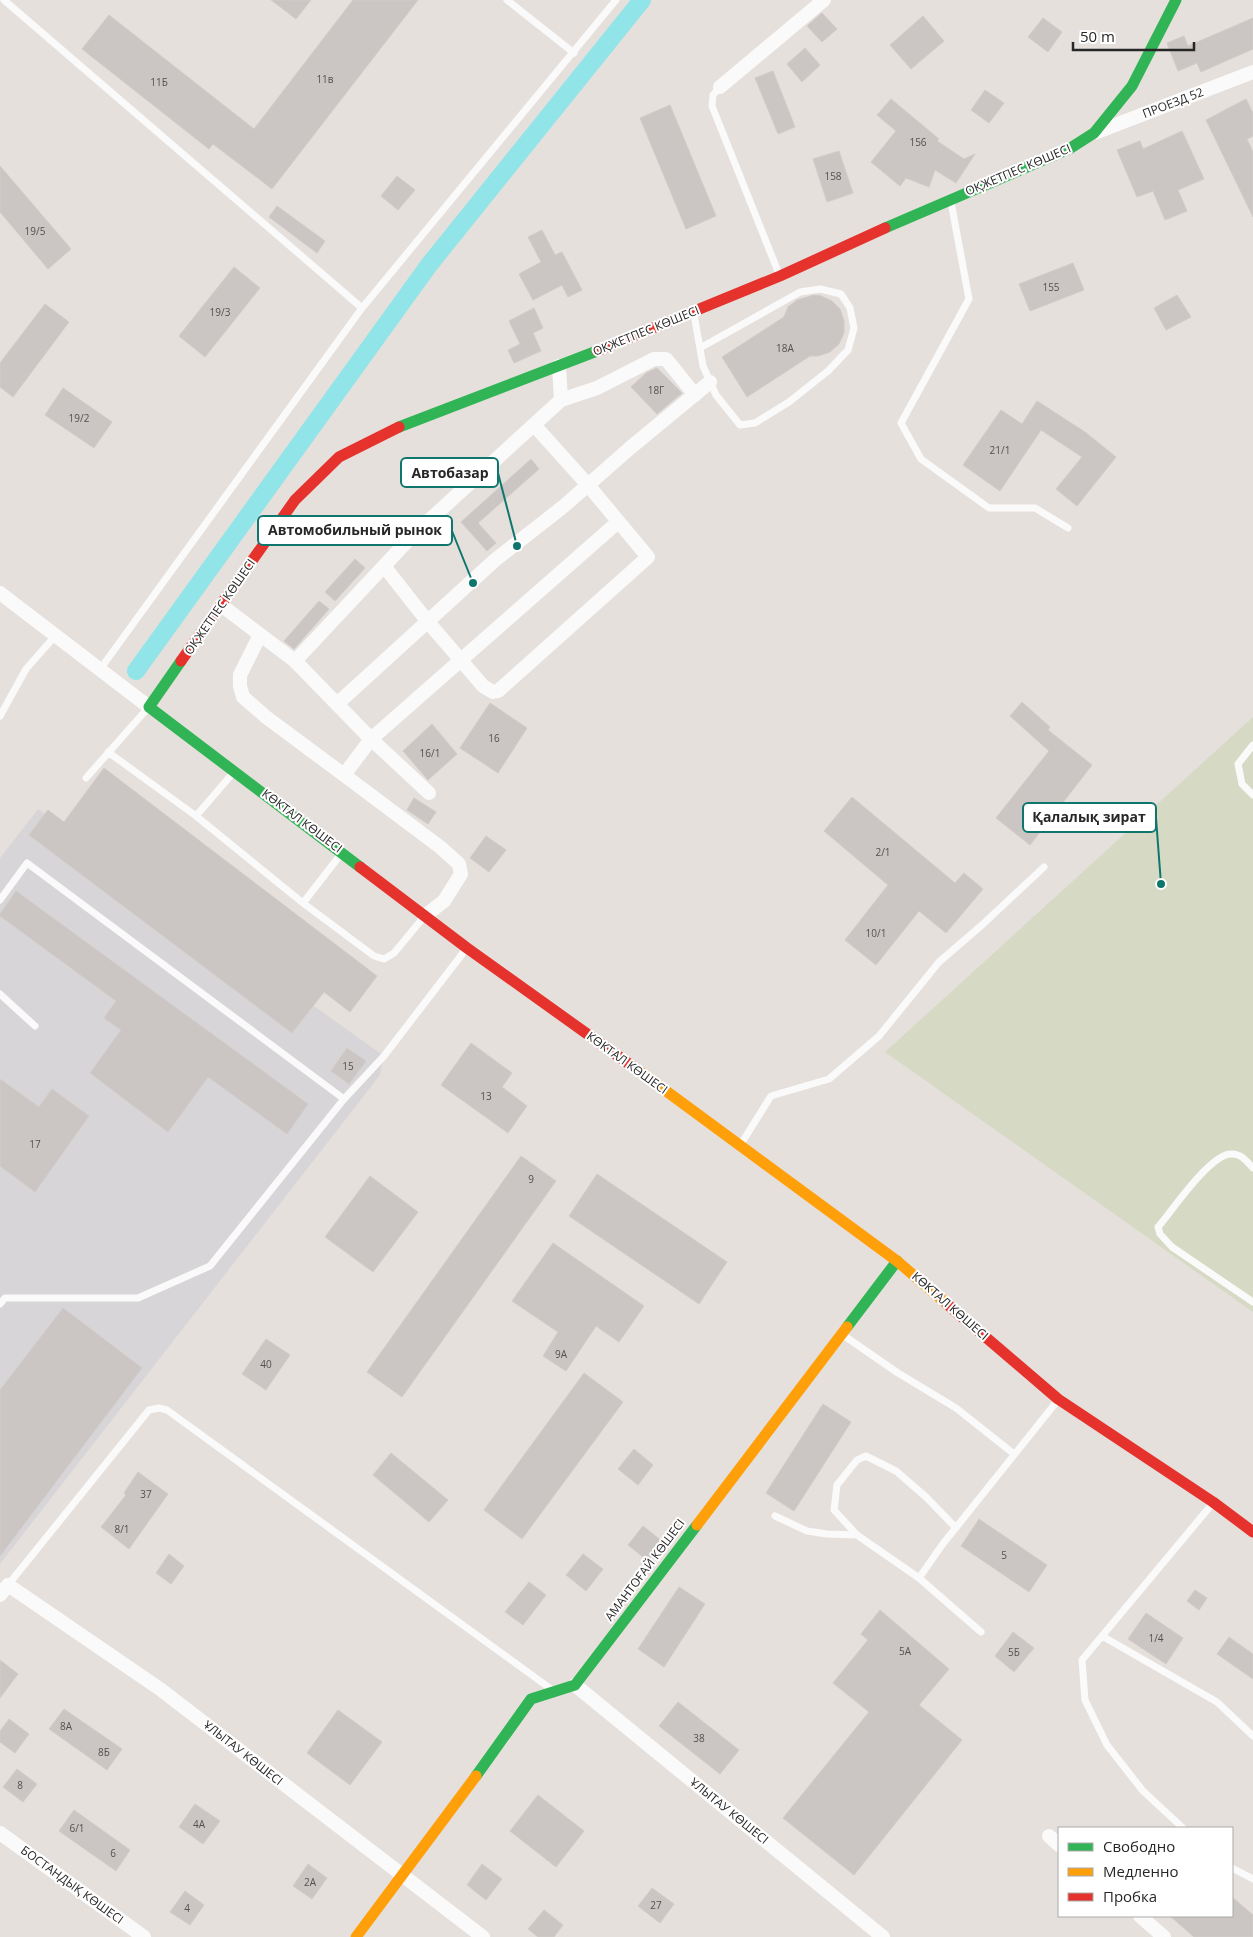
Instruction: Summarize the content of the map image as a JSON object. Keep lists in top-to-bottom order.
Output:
{
  "streets": {
    "street": [
      "ПРОЕЗД 52",
      "ОҚЖЕТПЕС КӨШЕСІ",
      "КӨКТАЛ КӨШЕСІ",
      "АМАНТОҒАЙ КӨШЕСІ",
      "ҰЛЫТАУ КӨШЕСІ",
      "БОСТАНДЫҚ КӨШЕСІ"
    ]
  },
  "crossings": [
    ["ПРОЕЗД 52", "ОҚЖЕТПЕС КӨШЕСІ"],
    ["ОҚЖЕТПЕС КӨШЕСІ", "КӨКТАЛ КӨШЕСІ"],
    ["КӨКТАЛ КӨШЕСІ", "АМАНТОҒАЙ КӨШЕСІ"],
    ["АМАНТОҒАЙ КӨШЕСІ", "ҰЛЫТАУ КӨШЕСІ"]
  ],
  "places": ["Автобазар", "Автомобильный рынок", "Қалалық зират"],
  "house_numbers": [
    "11в",
    "11Б",
    "156",
    "158",
    "19/5",
    "155",
    "19/3",
    "18А",
    "18Г",
    "19/2",
    "21/1",
    "16",
    "16/1",
    "2/1",
    "10/1",
    "15",
    "13",
    "17",
    "9",
    "9А",
    "40",
    "37",
    "8/1",
    "5",
    "1/4",
    "5А",
    "5Б",
    "8А",
    "38",
    "8Б",
    "8",
    "4А",
    "6/1",
    "6",
    "2А",
    "27",
    "4"
  ],
  "legend": ["Свободно", "Медленно", "Пробка"],
  "scale_bar": "50 m"
}
